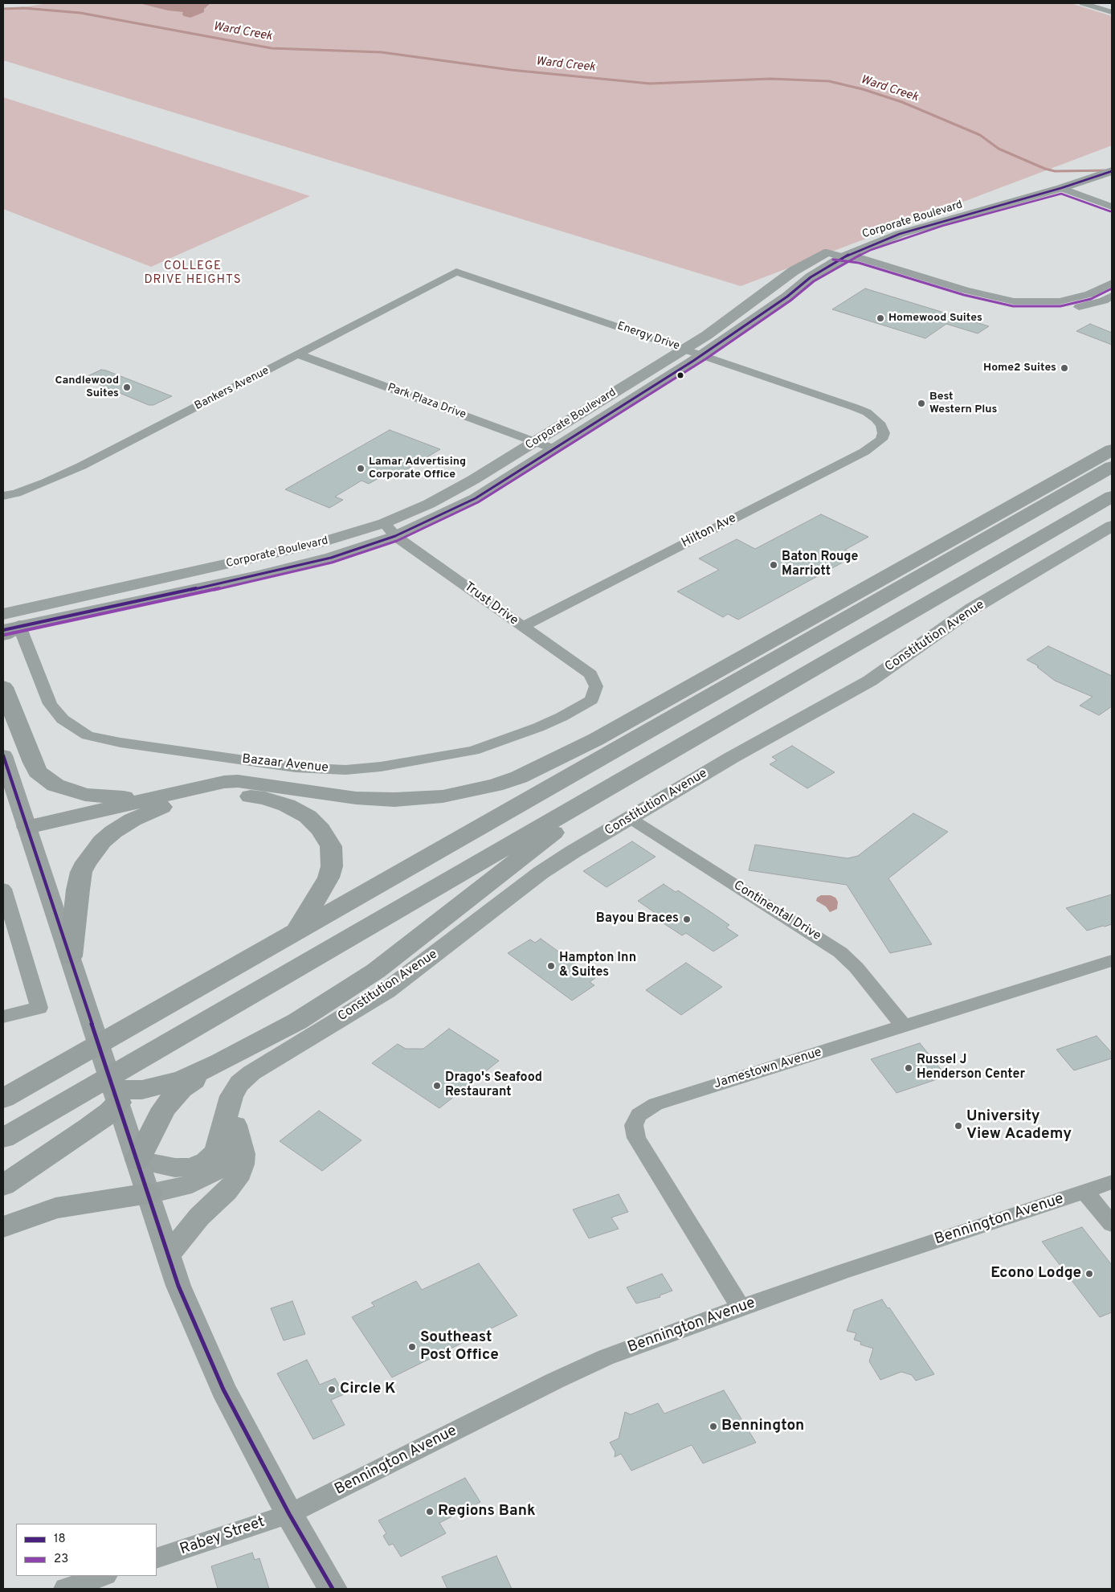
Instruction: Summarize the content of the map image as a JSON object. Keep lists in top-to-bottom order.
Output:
{
  "streets": {
    "street": [
      "Corporate Boulevard",
      "Energy Drive",
      "Bankers Avenue",
      "Park Plaza Drive",
      "Hilton Ave",
      "Trust Drive",
      "Constitution Avenue",
      "Bazaar Avenue",
      "Continental Drive",
      "Jamestown Avenue",
      "Bennington Avenue",
      "Rabey Street"
    ]
  },
  "crossings": [
    ["Corporate Boulevard", "Energy Drive"],
    ["Corporate Boulevard", "Park Plaza Drive"],
    ["Corporate Boulevard", "Trust Drive"],
    ["Corporate Boulevard", "Bazaar Avenue"],
    ["Energy Drive", "Bankers Avenue"],
    ["Energy Drive", "Hilton Ave"],
    ["Bankers Avenue", "Park Plaza Drive"],
    ["Hilton Ave", "Trust Drive"],
    ["Trust Drive", "Bazaar Avenue"],
    ["Constitution Avenue", "Continental Drive"],
    ["Continental Drive", "Jamestown Avenue"],
    ["Jamestown Avenue", "Bennington Avenue"],
    ["Bennington Avenue", "Rabey Street"]
  ],
  "districts": ["COLLEGE DRIVE HEIGHTS"],
  "water": ["Ward Creek"],
  "places": [
    "Homewood Suites",
    "Home2 Suites",
    "Candlewood Suites",
    "Best Western Plus",
    "Lamar Advertising Corporate Office",
    "Baton Rouge Marriott",
    "Bayou Braces",
    "Hampton Inn & Suites",
    "Russel J Henderson Center",
    "Drago's Seafood Restaurant",
    "University View Academy",
    "Econo Lodge",
    "Southeast Post Office",
    "Circle K",
    "Bennington",
    "Regions Bank"
  ],
  "lines": ["transit line 18", "transit line 23"],
  "legend": ["18", "23"]
}
